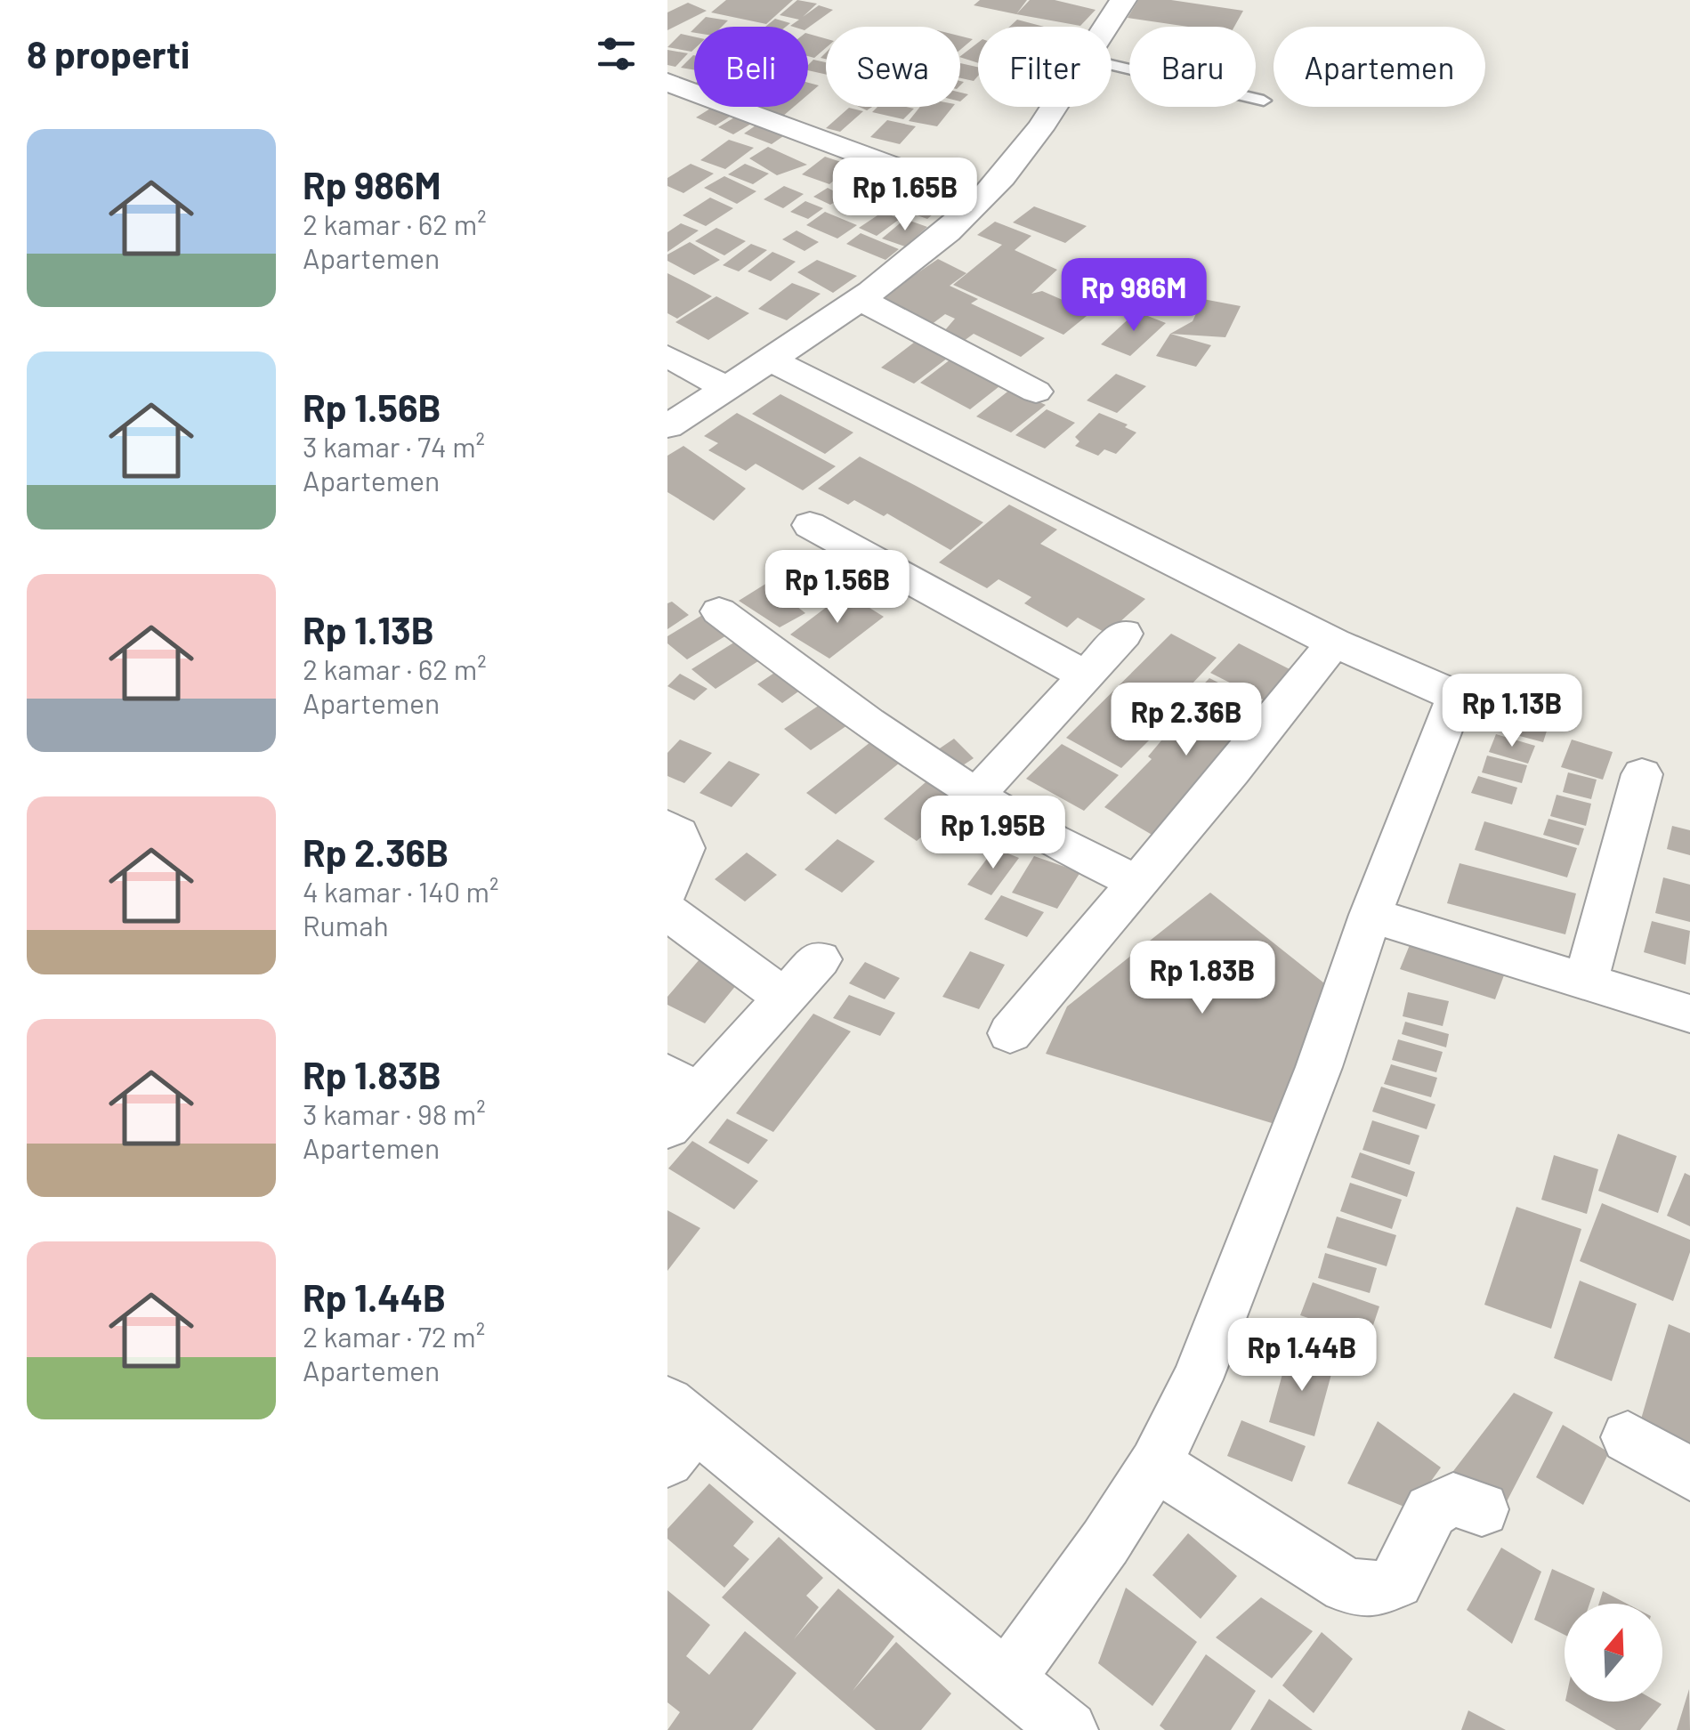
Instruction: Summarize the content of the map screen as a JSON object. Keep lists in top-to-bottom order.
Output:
{
  "north": "top",
  "page": {
    "heading": "8 properti",
    "chip": [
      "Beli",
      "Sewa",
      "Filter",
      "Baru",
      "Apartemen"
    ],
    "list": [
      {
        "name": "Rp 986M",
        "note": "2 kamar · 62 m² · Apartemen"
      },
      {
        "name": "Rp 1.56B",
        "note": "3 kamar · 74 m² · Apartemen"
      },
      {
        "name": "Rp 1.13B",
        "note": "2 kamar · 62 m² · Apartemen"
      },
      {
        "name": "Rp 2.36B",
        "note": "4 kamar · 140 m² · Rumah"
      },
      {
        "name": "Rp 1.83B",
        "note": "3 kamar · 98 m² · Apartemen"
      },
      {
        "name": "Rp 1.44B",
        "note": "2 kamar · 72 m² · Apartemen"
      }
    ],
    "price": [
      "Rp 1.65B",
      "Rp 986M",
      "Rp 1.56B",
      "Rp 1.13B",
      "Rp 2.36B",
      "Rp 1.95B",
      "Rp 1.83B",
      "Rp 1.44B"
    ]
  }
}
